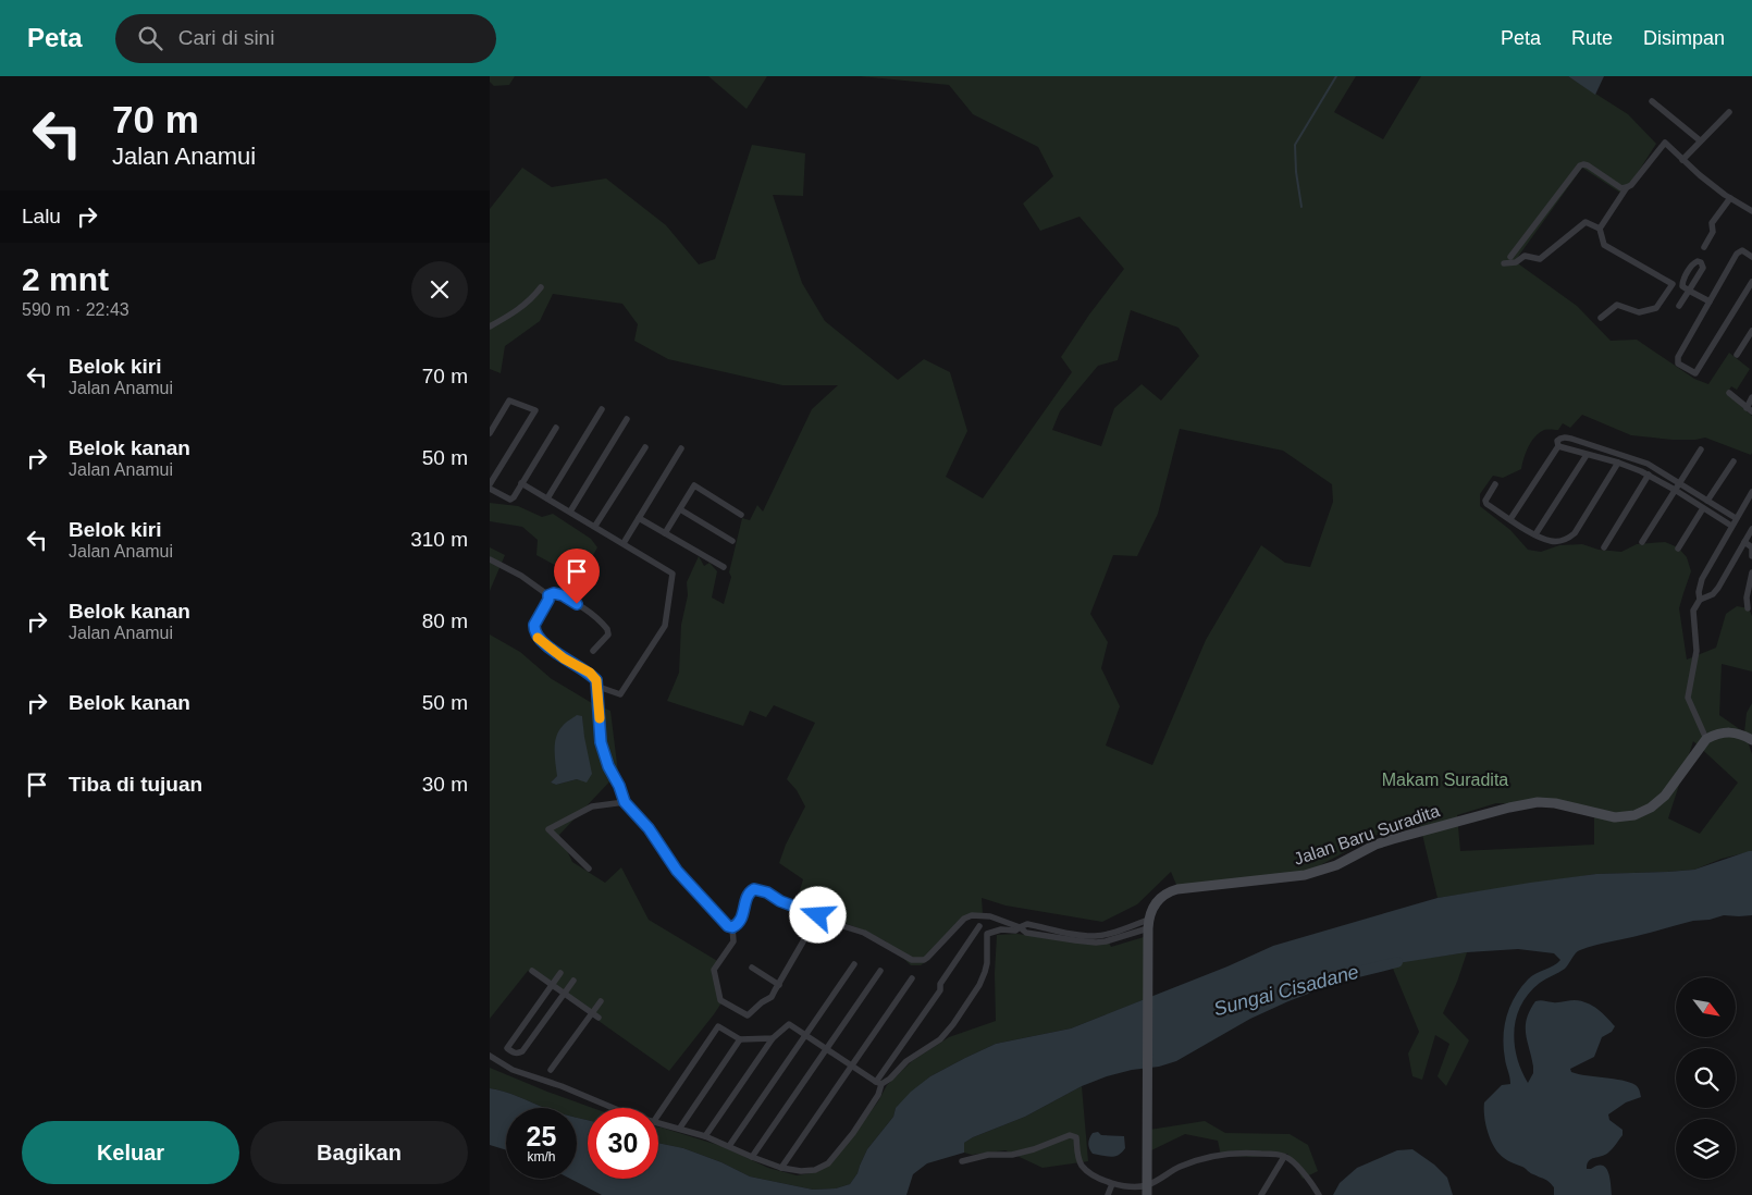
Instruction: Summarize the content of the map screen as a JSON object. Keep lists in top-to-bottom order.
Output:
{
  "streets": {
    "main road": ["Jalan Baru Suradita"]
  },
  "water": ["Sungai Cisadane"],
  "parks": ["Makam Suradita"],
  "north": "bottom right",
  "page": {
    "header": "Peta",
    "search": "Cari di sini",
    "nav": ["Peta", "Rute", "Disimpan"],
    "turn": ["70 m", "Jalan Anamui"],
    "then": "Lalu",
    "heading": ["2 mnt", "590 m · 22:43"],
    "list": [
      {
        "name": "Belok kiri",
        "note": "Jalan Anamui",
        "value": "70 m"
      },
      {
        "name": "Belok kanan",
        "note": "Jalan Anamui",
        "value": "50 m"
      },
      {
        "name": "Belok kiri",
        "note": "Jalan Anamui",
        "value": "310 m"
      },
      {
        "name": "Belok kanan",
        "note": "Jalan Anamui",
        "value": "80 m"
      },
      {
        "name": "Belok kanan",
        "value": "50 m"
      },
      {
        "name": "Tiba di tujuan",
        "value": "30 m"
      }
    ],
    "speed": "25 km/h",
    "limit": "30",
    "buttons": ["Keluar", "Bagikan"]
  }
}
